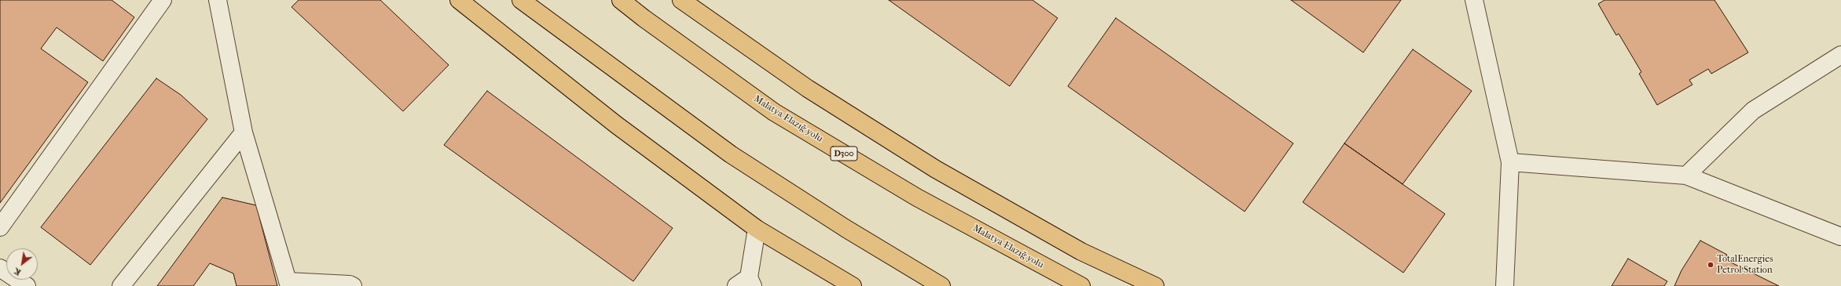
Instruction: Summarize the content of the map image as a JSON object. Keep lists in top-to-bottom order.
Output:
{
  "streets": {
    "main road": ["Malatya-Elazığ yolu", "D300"]
  },
  "places": ["TotalEnergies Petrol Station"],
  "north": "bottom left"
}
